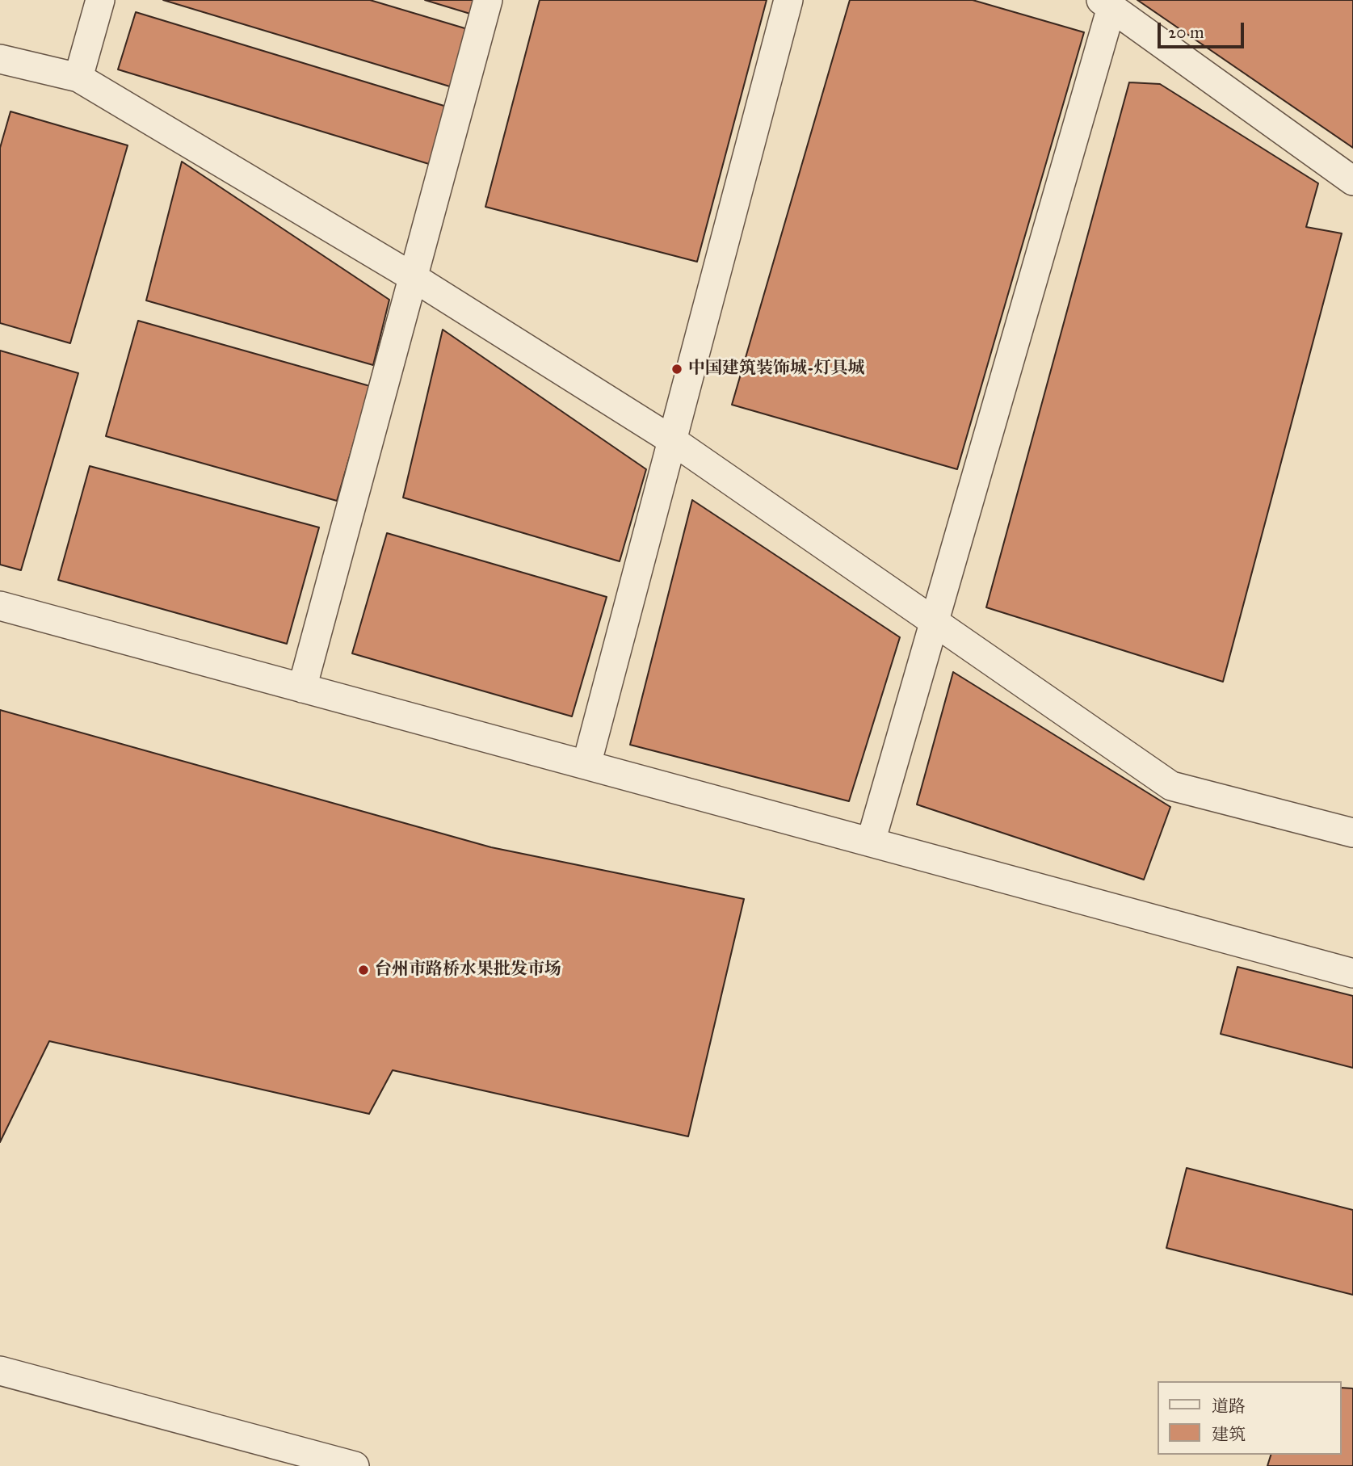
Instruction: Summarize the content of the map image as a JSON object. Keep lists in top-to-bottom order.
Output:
{
  "places": ["中国建筑装饰城-灯具城", "台州市路桥水果批发市场"],
  "legend": ["道路", "建筑"],
  "scale_bar": "20 m"
}
